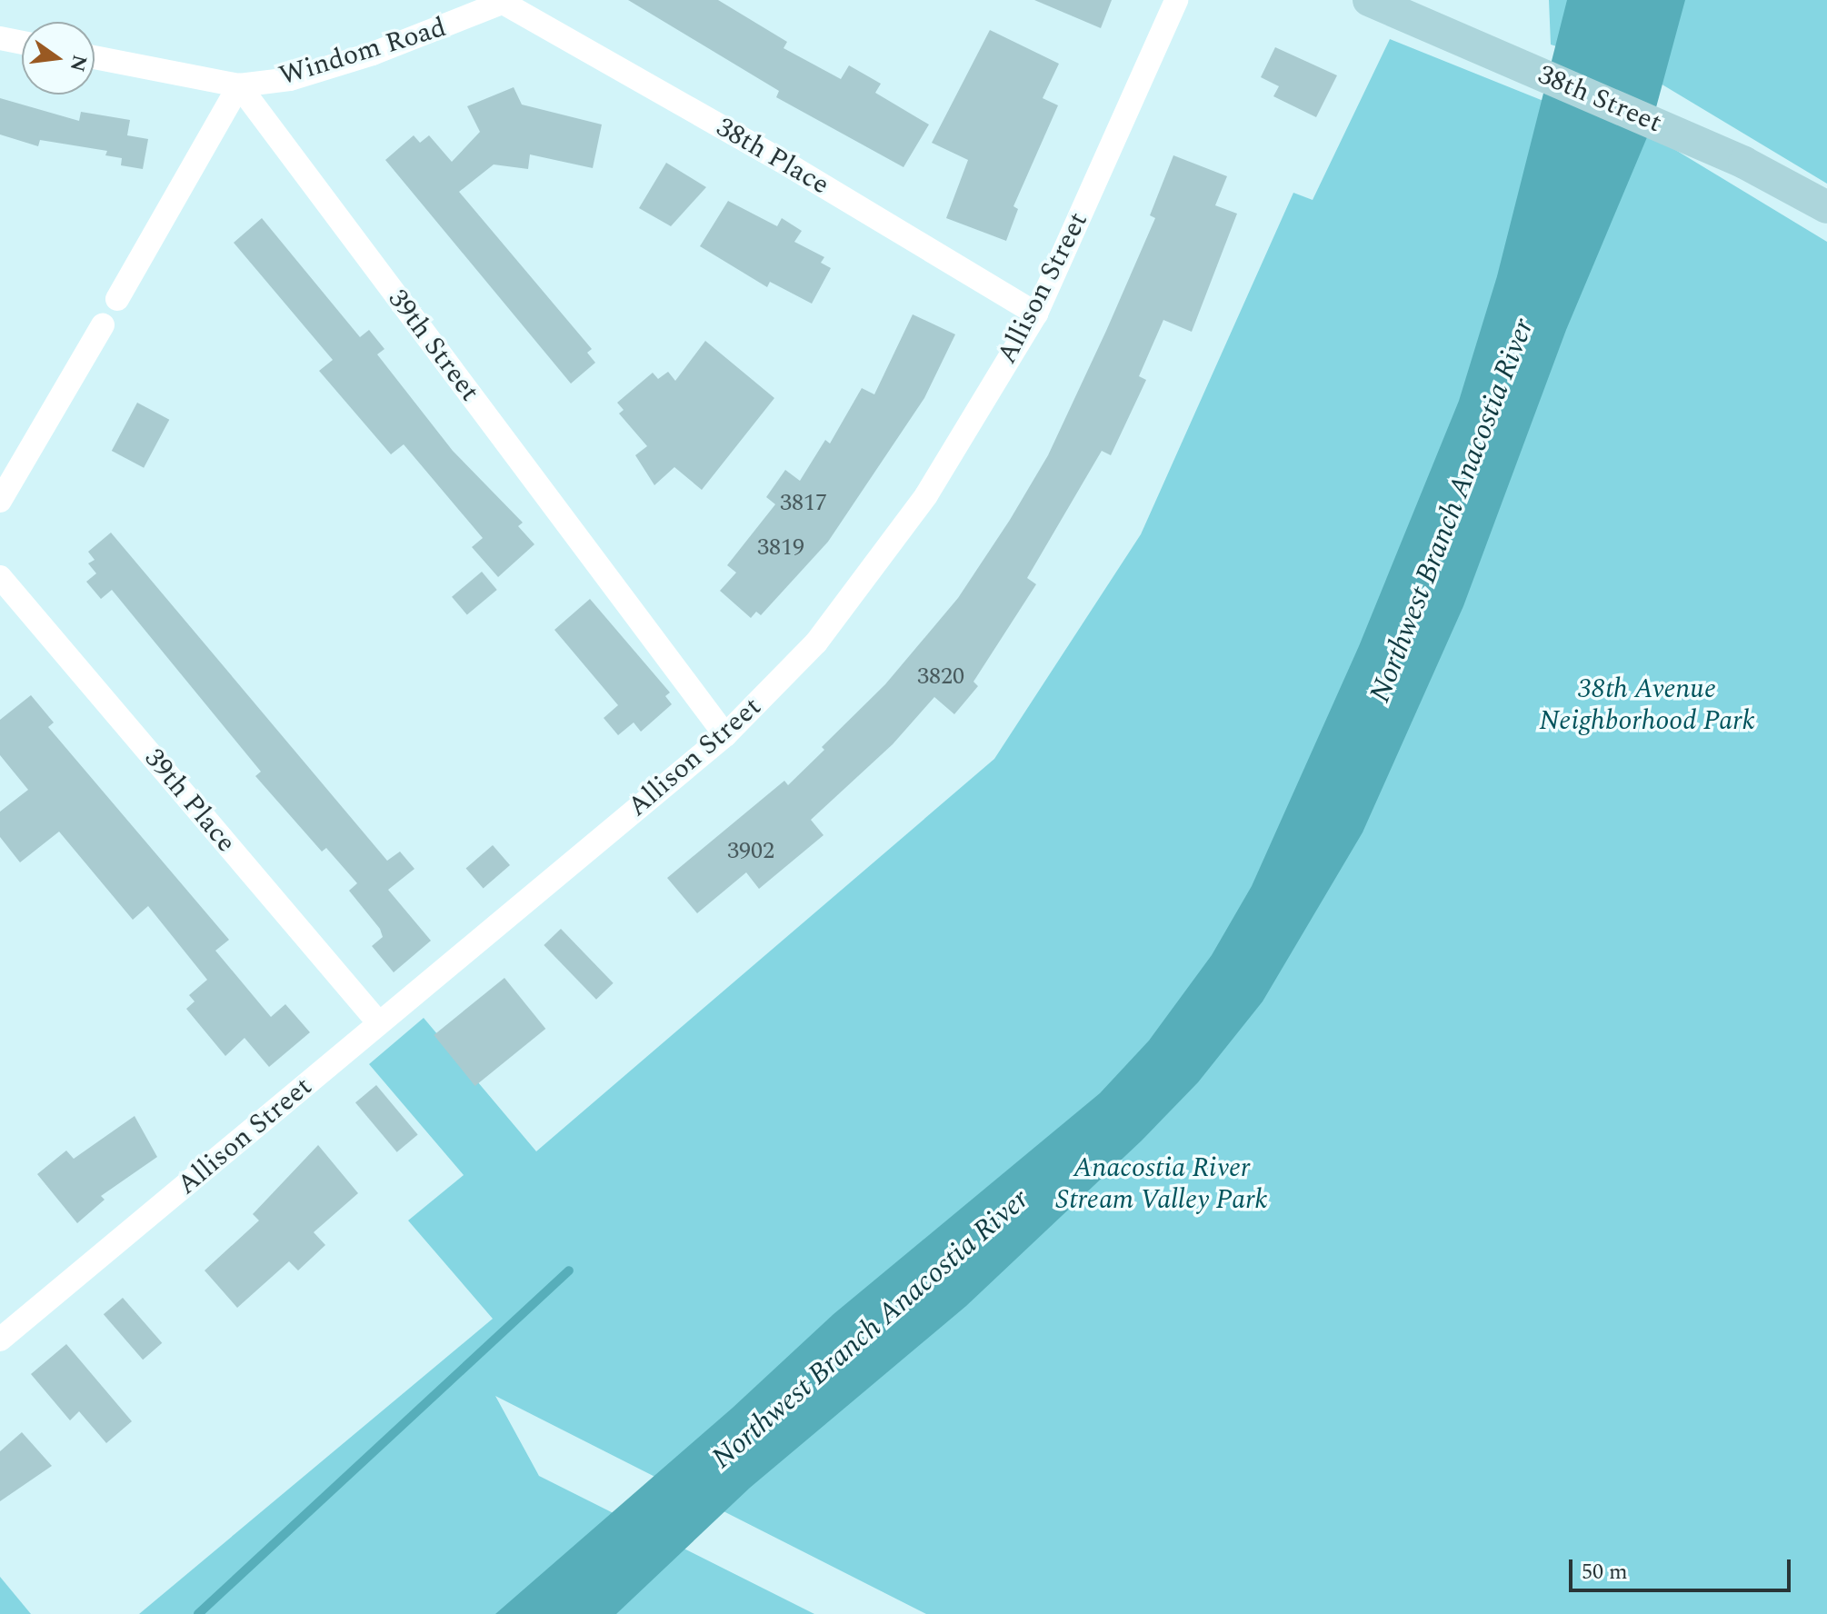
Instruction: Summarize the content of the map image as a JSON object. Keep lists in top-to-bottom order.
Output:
{
  "streets": {
    "main road": ["38th Street"],
    "street": [
      "Windom Road",
      "38th Place",
      "Allison Street",
      "39th Street",
      "39th Place"
    ]
  },
  "crossings": [
    ["Windom Road", "38th Place"],
    ["Windom Road", "39th Street"],
    ["38th Place", "Allison Street"],
    ["Allison Street", "39th Street"],
    ["Allison Street", "39th Place"]
  ],
  "water": ["Northwest Branch Anacostia River"],
  "parks": ["38th Avenue Neighborhood Park", "Anacostia River Stream Valley Park"],
  "house_numbers": [
    "3817",
    "3819",
    "3820",
    "3902"
  ],
  "scale_bar": "50 m",
  "north": "right"
}
